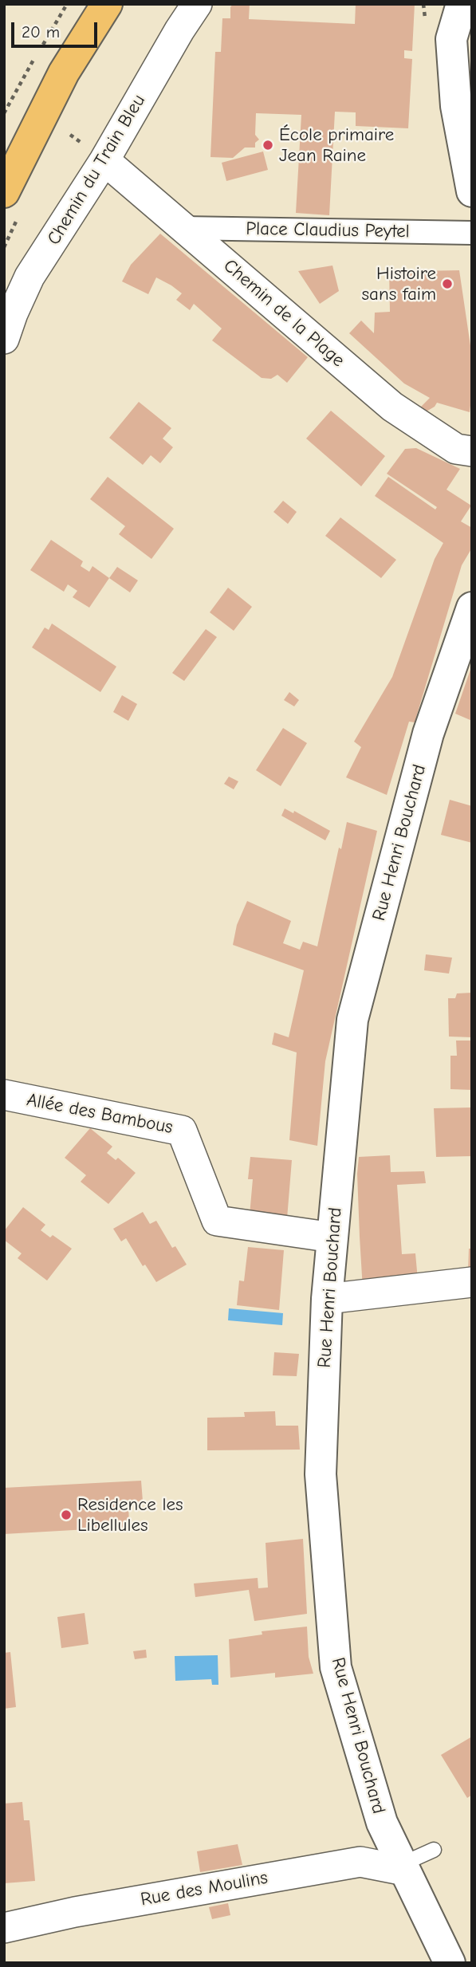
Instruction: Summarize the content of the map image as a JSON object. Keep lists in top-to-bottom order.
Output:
{
  "streets": {
    "street": [
      "Chemin du Train Bleu",
      "Place Claudius Peytel",
      "Chemin de la Plage",
      "Rue Henri Bouchard",
      "Allée des Bambous",
      "Rue des Moulins"
    ]
  },
  "crossings": [
    ["Chemin du Train Bleu", "Chemin de la Plage"],
    ["Place Claudius Peytel", "Chemin de la Plage"],
    ["Rue Henri Bouchard", "Allée des Bambous"],
    ["Rue Henri Bouchard", "Rue des Moulins"]
  ],
  "places": ["École primaire Jean Raine", "Histoire sans faim", "Residence les Libellules"],
  "scale_bar": "20 m"
}
